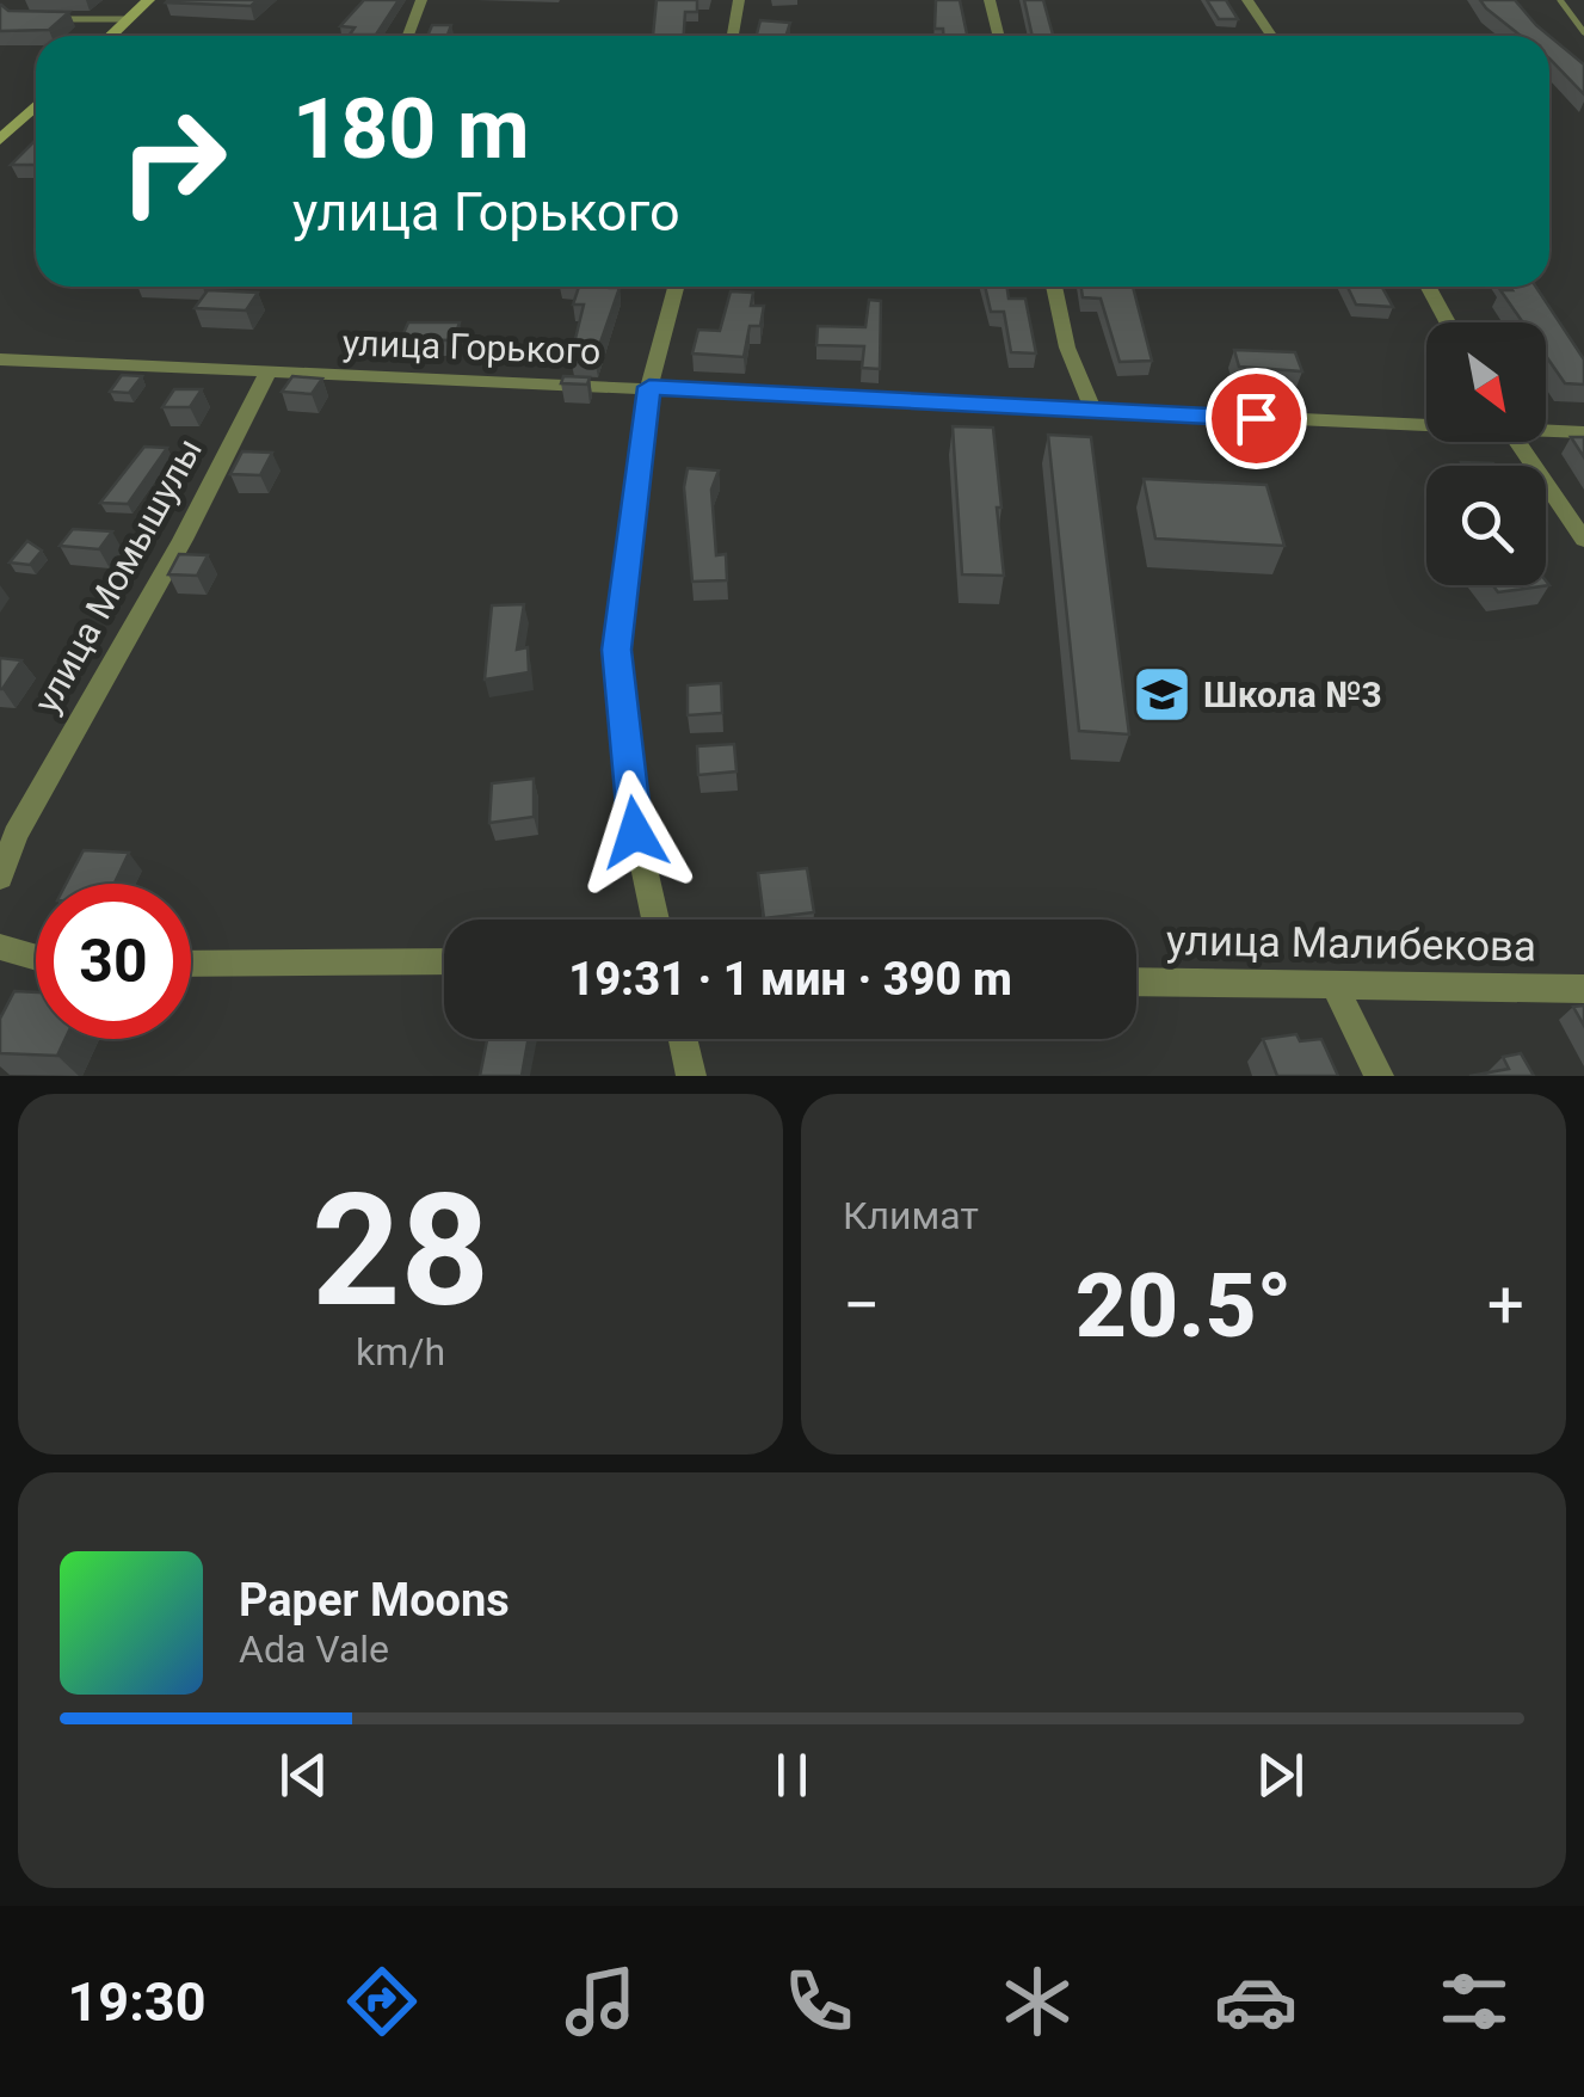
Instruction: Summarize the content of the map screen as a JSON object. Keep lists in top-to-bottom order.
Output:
{
  "streets": {
    "street": ["улица Горького", "улица Момышулы", "улица Малибекова"]
  },
  "crossings": [
    ["улица Горького", "улица Момышулы"]
  ],
  "places": {
    "school or university": ["Школа №3"]
  },
  "north": "bottom right",
  "page": {
    "turn": ["180 m", "улица Горького"],
    "limit": "30",
    "trip": "19:31 · 1 мин · 390 m",
    "tile": [
      ["28", "km/h"],
      "Климат"
    ],
    "heat": ["−", "20.5°", "+"],
    "song": ["Paper Moons", "Ada Vale"],
    "tabs": "19:30"
  }
}
